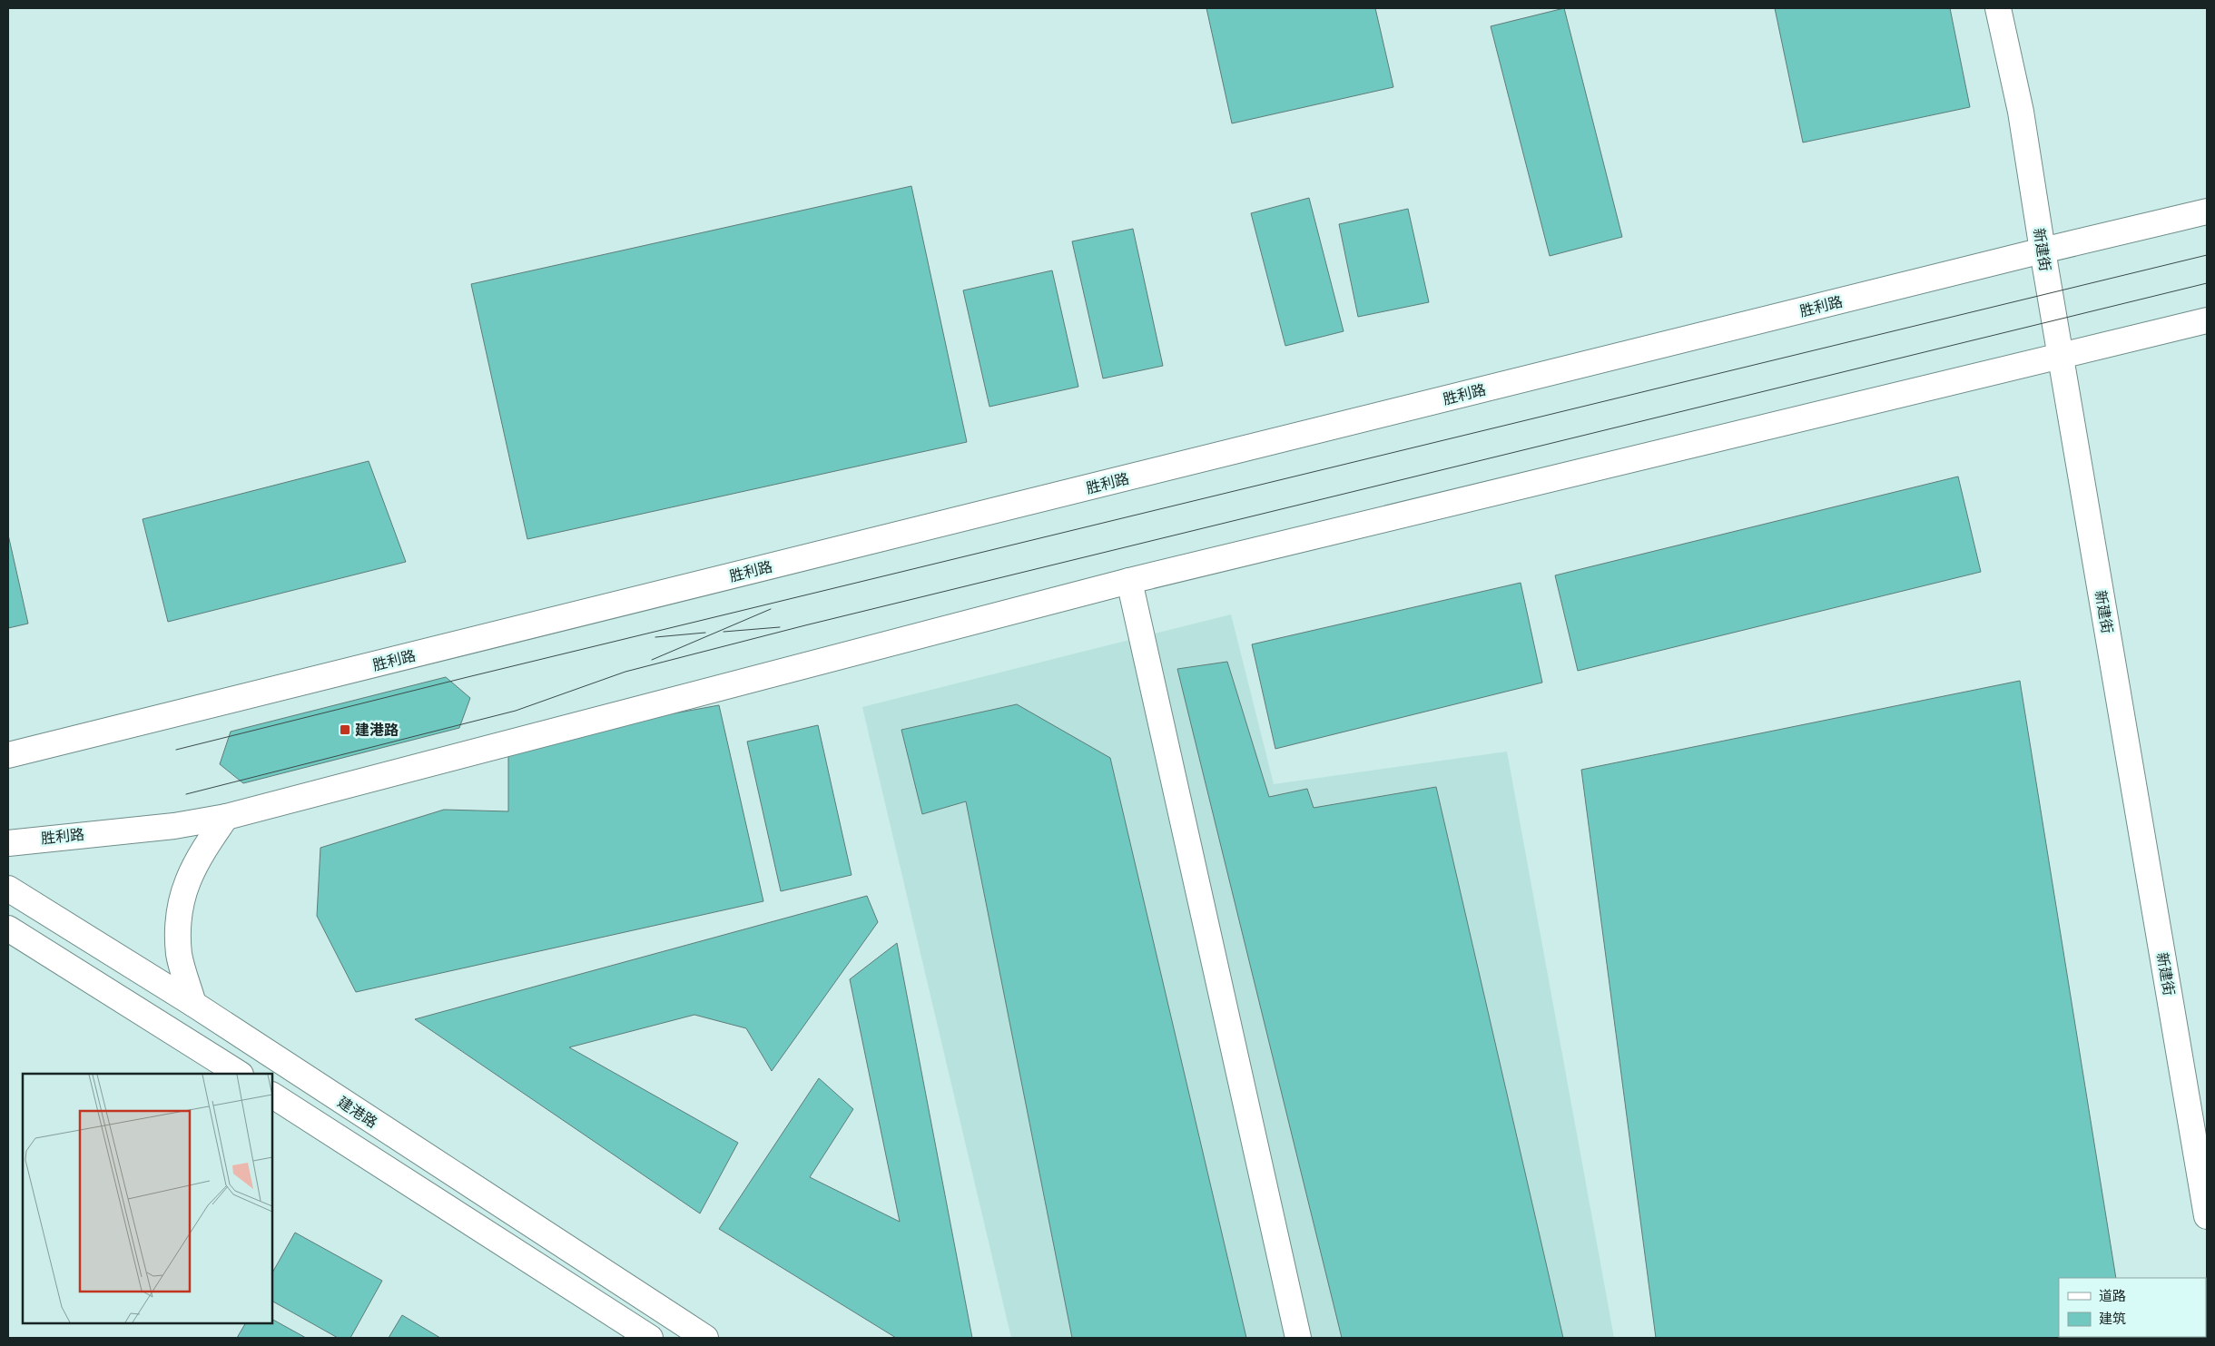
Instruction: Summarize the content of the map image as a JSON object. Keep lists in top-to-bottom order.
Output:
{
  "streets": {
    "main road": ["新建街", "胜利路", "建港路"]
  },
  "crossings": [
    ["新建街", "胜利路"]
  ],
  "places": {
    "transit": ["建港路"]
  },
  "legend": ["道路", "建筑"]
}
